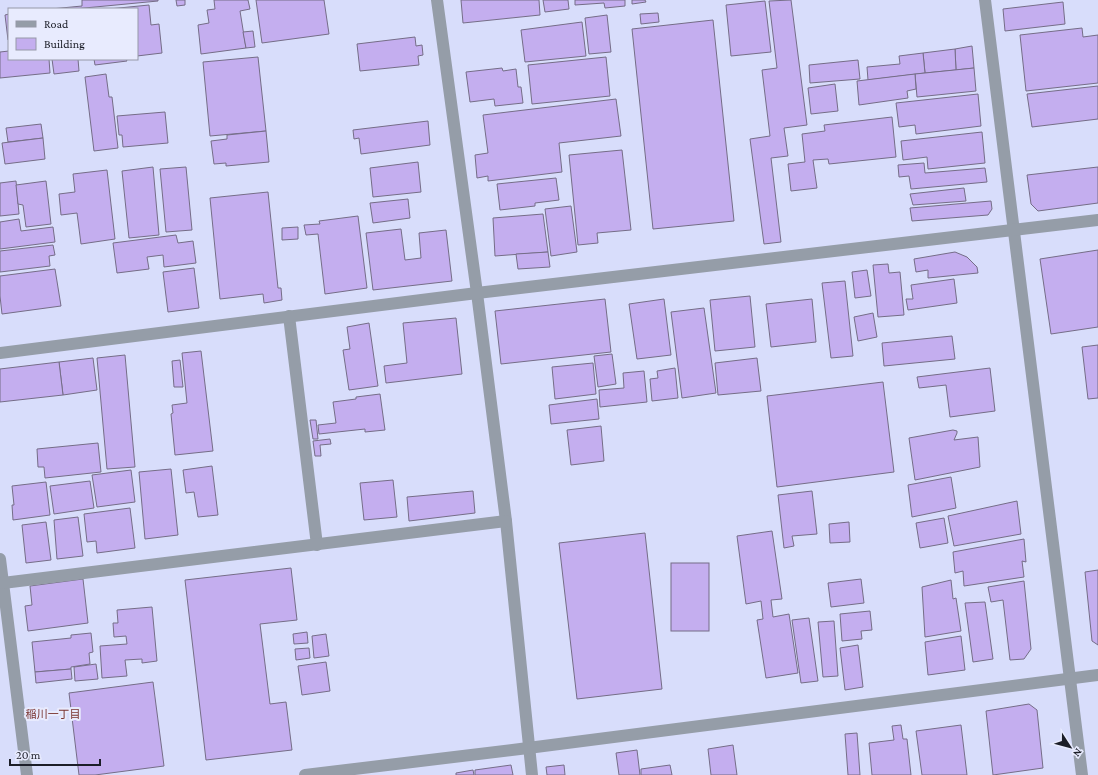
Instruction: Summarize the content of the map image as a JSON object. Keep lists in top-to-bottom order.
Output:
{
  "districts": ["稲川一丁目"],
  "legend": ["Road", "Building"],
  "scale_bar": "20 m",
  "north": "bottom right"
}
